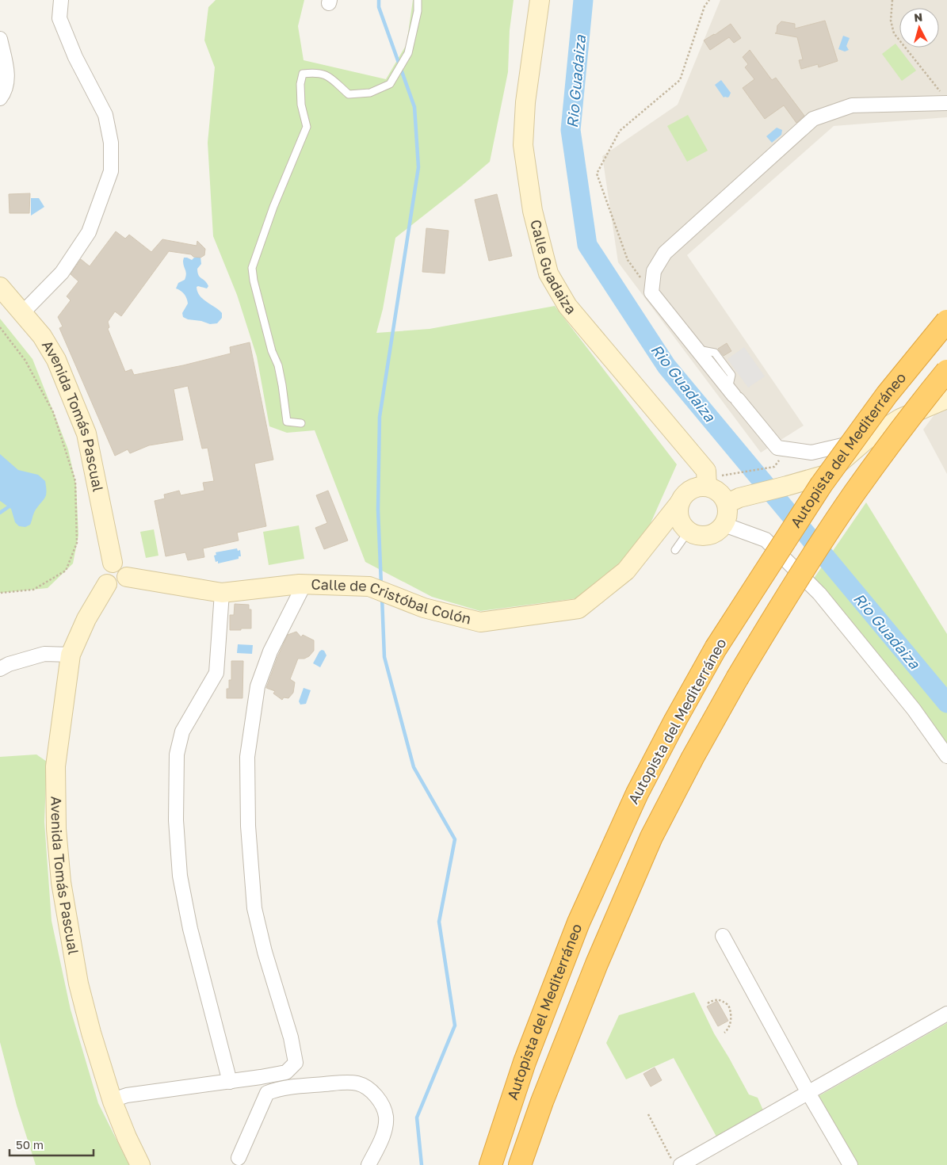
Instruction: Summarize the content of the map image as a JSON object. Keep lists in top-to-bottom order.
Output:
{
  "streets": {
    "highway": ["Autopista del Mediterráneo"],
    "street": ["Calle Guadaiza", "Avenida Tomás Pascual", "Calle de Cristóbal Colón"]
  },
  "crossings": [
    ["Calle Guadaiza", "Calle de Cristóbal Colón"],
    ["Avenida Tomás Pascual", "Calle de Cristóbal Colón"]
  ],
  "water": ["Rio Guadaiza"],
  "scale_bar": "50 m",
  "north": "top"
}
